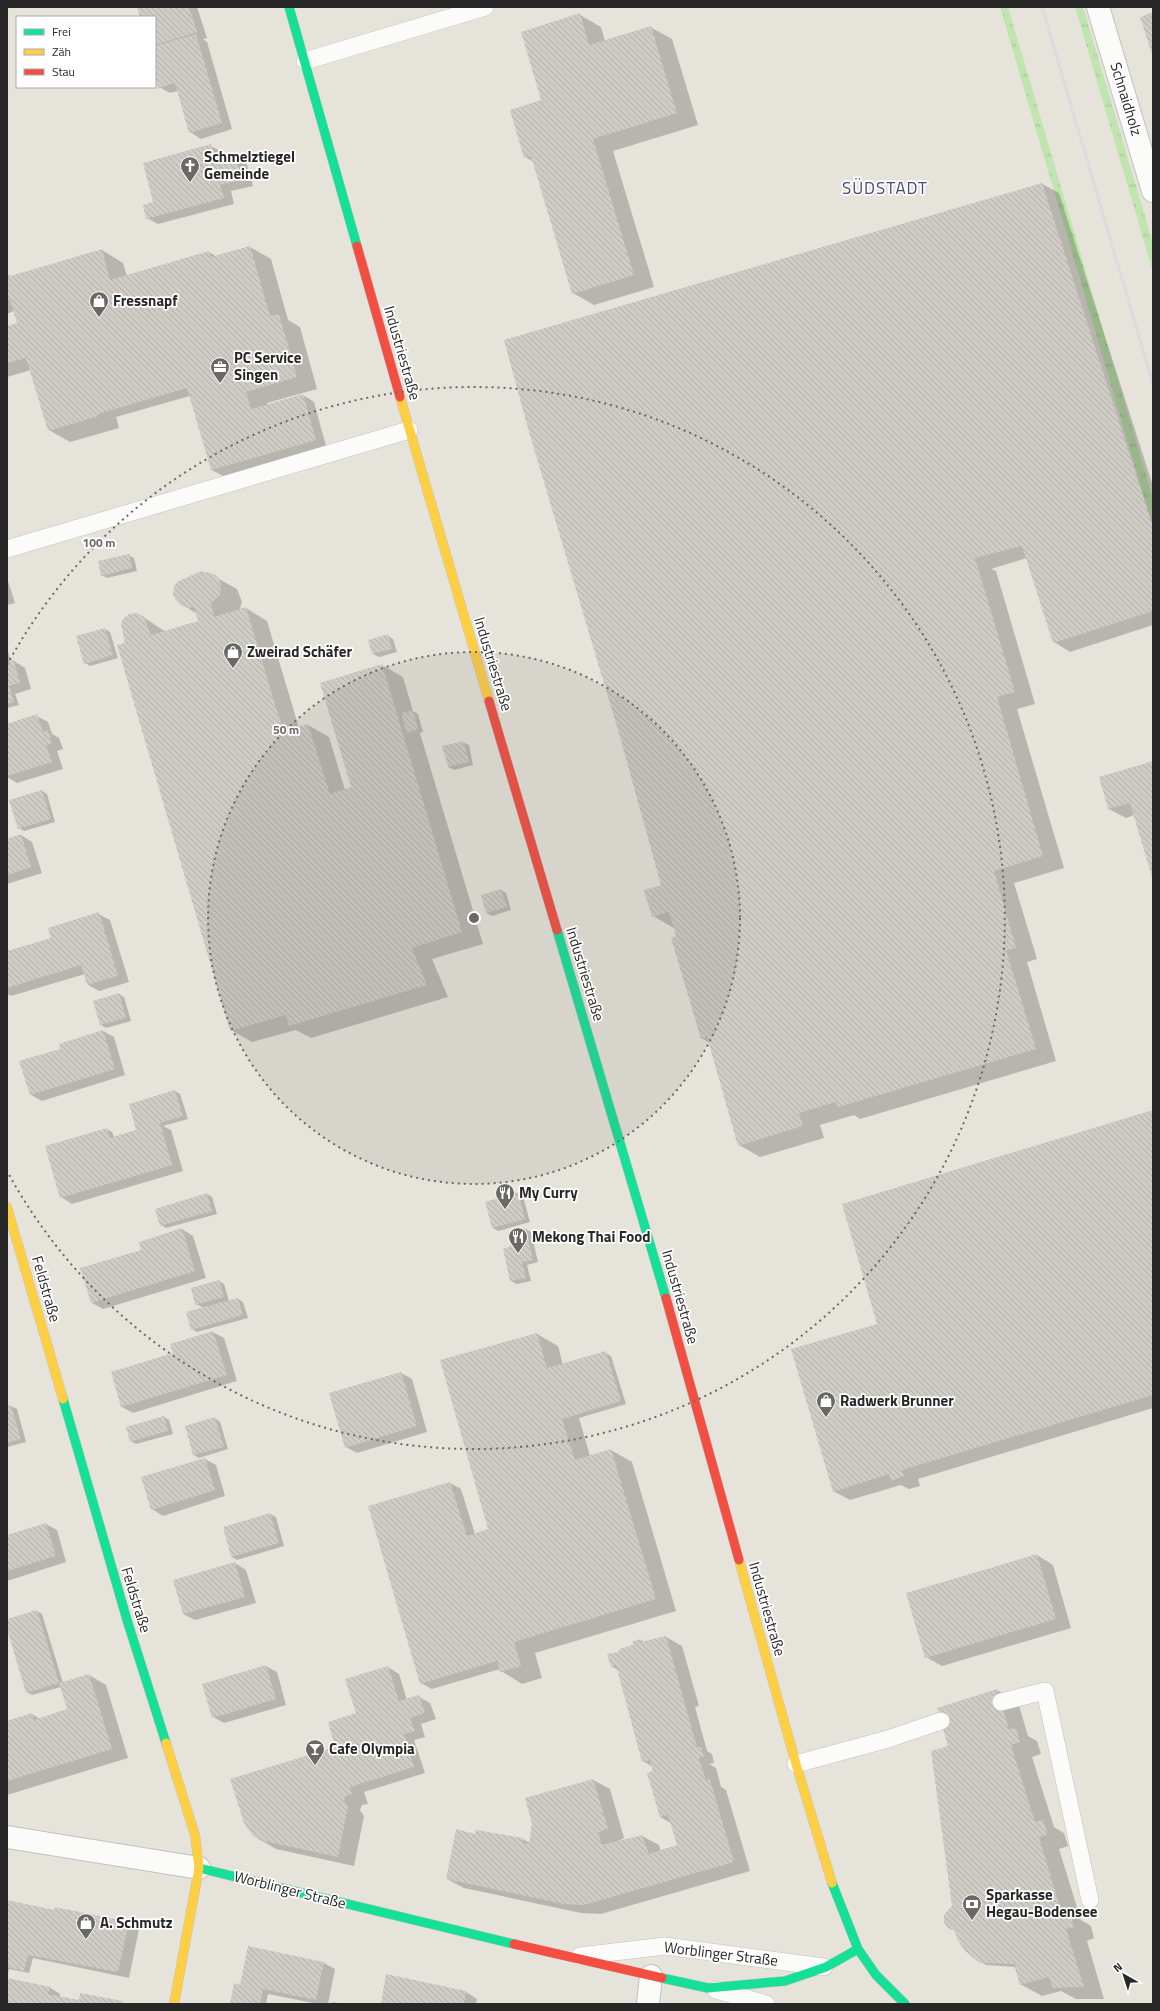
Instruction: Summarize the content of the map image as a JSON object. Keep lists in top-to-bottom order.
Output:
{
  "streets": {
    "street": [
      "Schnaidholz",
      "Industriestraße",
      "Feldstraße",
      "Worblinger Straße"
    ]
  },
  "crossings": [
    ["Industriestraße", "Worblinger Straße"],
    ["Feldstraße", "Worblinger Straße"]
  ],
  "districts": ["SÜDSTADT"],
  "places": {
    "church": ["Schmelztiegel Gemeinde"],
    "shop": [
      "Fressnapf",
      "Zweirad Schäfer",
      "Radwerk Brunner",
      "A. Schmutz"
    ],
    "office": ["PC Service Singen"],
    "restaurant": ["My Curry", "Mekong Thai Food"],
    "bar": ["Cafe Olympia"],
    "bank": ["Sparkasse Hegau-Bodensee"]
  },
  "legend": ["Frei", "Zäh", "Stau"],
  "north": "top left",
  "rings": ["100 m", "50 m"]
}
